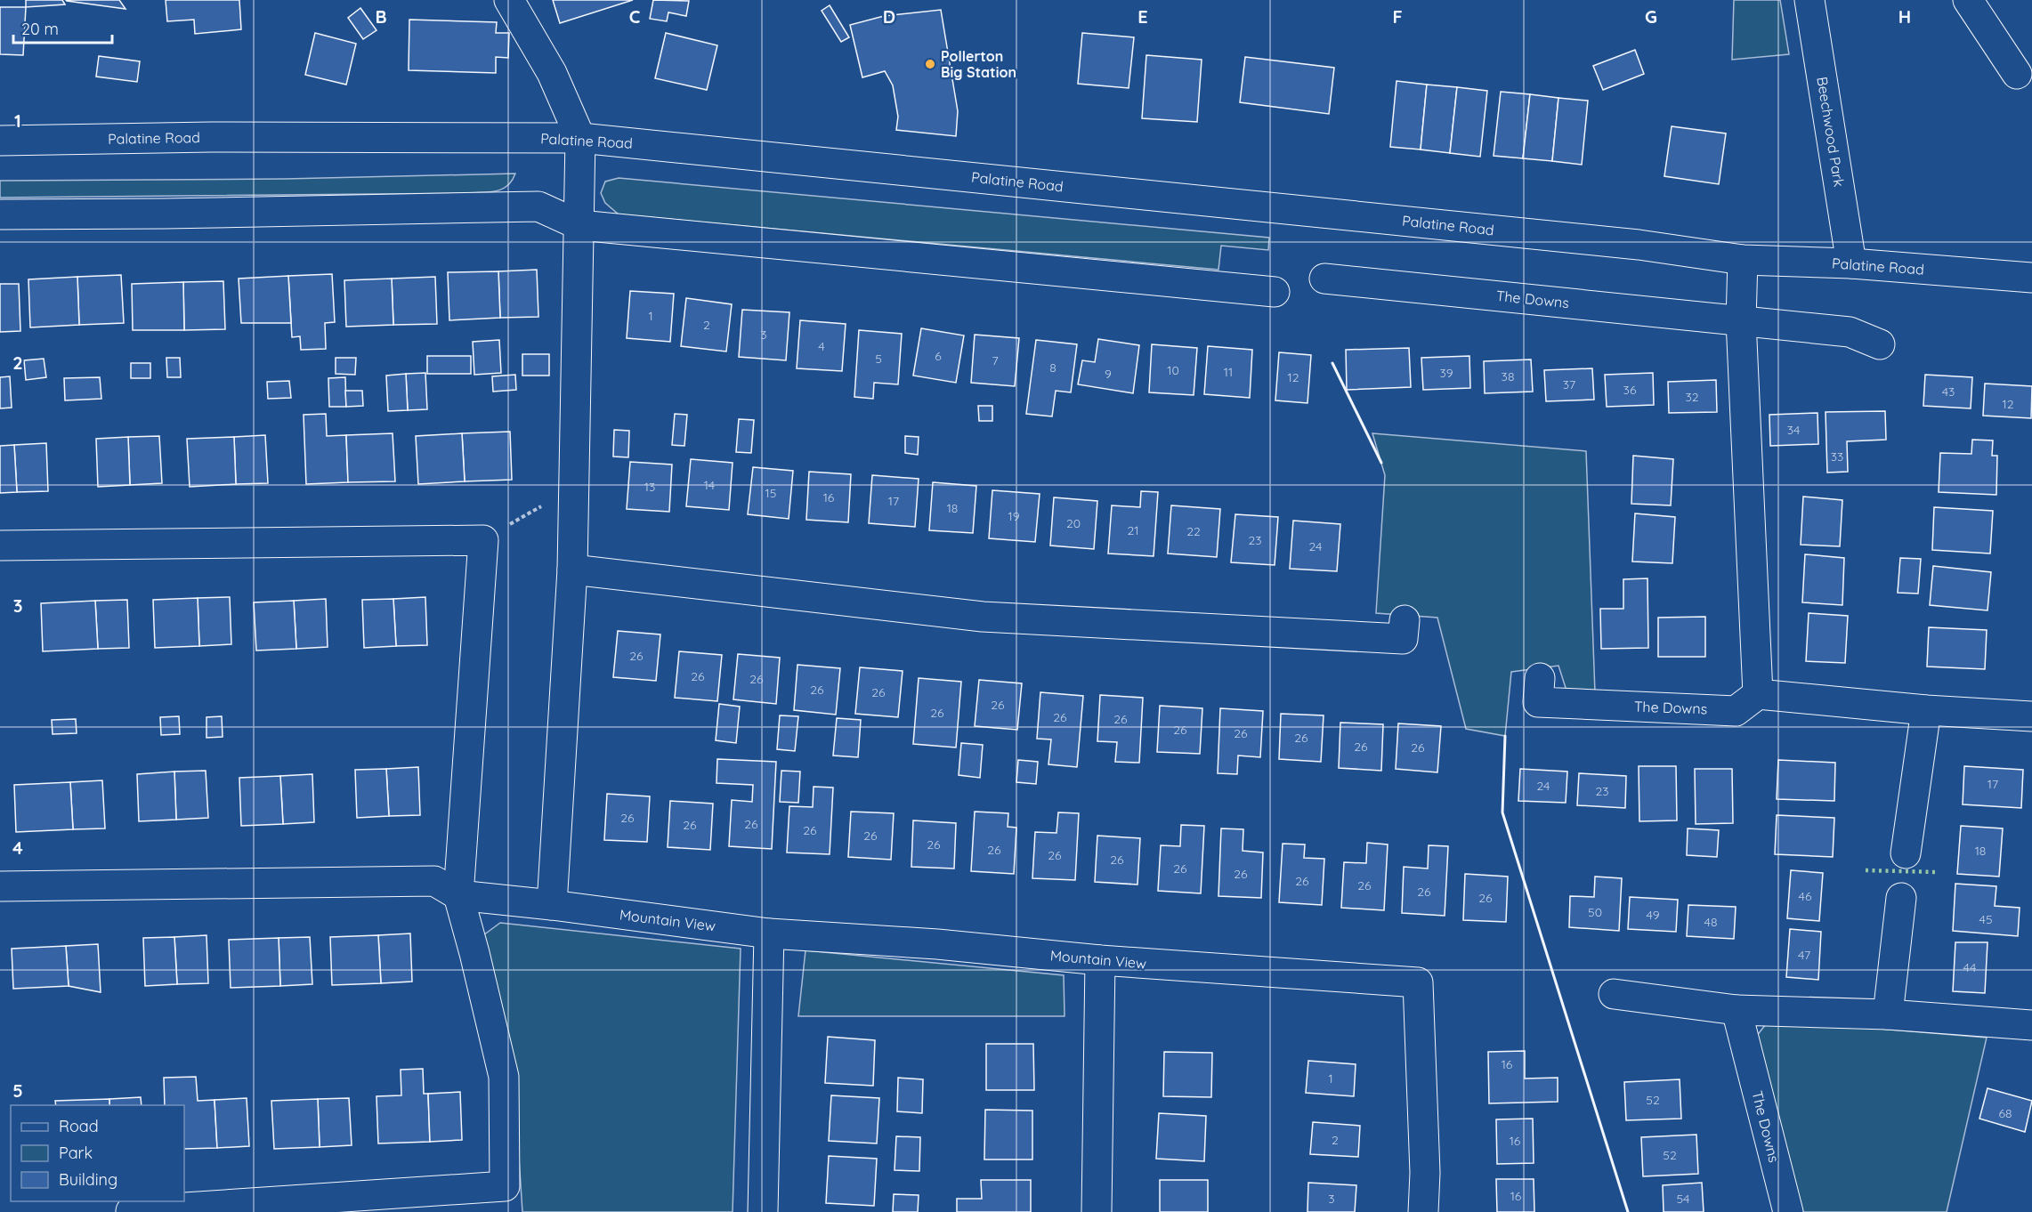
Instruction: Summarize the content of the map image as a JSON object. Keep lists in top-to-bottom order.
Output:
{
  "streets": {
    "street": [
      "Beechwood Park",
      "Palatine Road",
      "The Downs",
      "Mountain View"
    ]
  },
  "crossings": [
    ["Beechwood Park", "Palatine Road"]
  ],
  "places": ["Pollerton Big Station"],
  "house_numbers": [
    "1",
    "2",
    "3",
    "4",
    "6",
    "5",
    "7",
    "8",
    "10",
    "11",
    "39",
    "9",
    "38",
    "12",
    "37",
    "36",
    "43",
    "32",
    "12",
    "34",
    "33",
    "14",
    "13",
    "15",
    "16",
    "17",
    "18",
    "19",
    "20",
    "21",
    "22",
    "23",
    "24",
    "26",
    "26",
    "26",
    "26",
    "26",
    "26",
    "26",
    "26",
    "26",
    "26",
    "26",
    "26",
    "26",
    "26",
    "17",
    "24",
    "23",
    "26",
    "26",
    "26",
    "26",
    "26",
    "26",
    "26",
    "18",
    "26",
    "26",
    "26",
    "26",
    "26",
    "26",
    "26",
    "46",
    "26",
    "50",
    "49",
    "45",
    "48",
    "47",
    "44",
    "16",
    "1",
    "52",
    "68",
    "2",
    "16",
    "52",
    "16",
    "3",
    "54"
  ],
  "legend": ["Road", "Park", "Building"],
  "scale_bar": "20 m",
  "grid": {
    "columns": [
      "B",
      "C",
      "D",
      "E",
      "F",
      "G",
      "H"
    ],
    "rows": [
      "1",
      "2",
      "3",
      "4",
      "5"
    ]
  }
}
